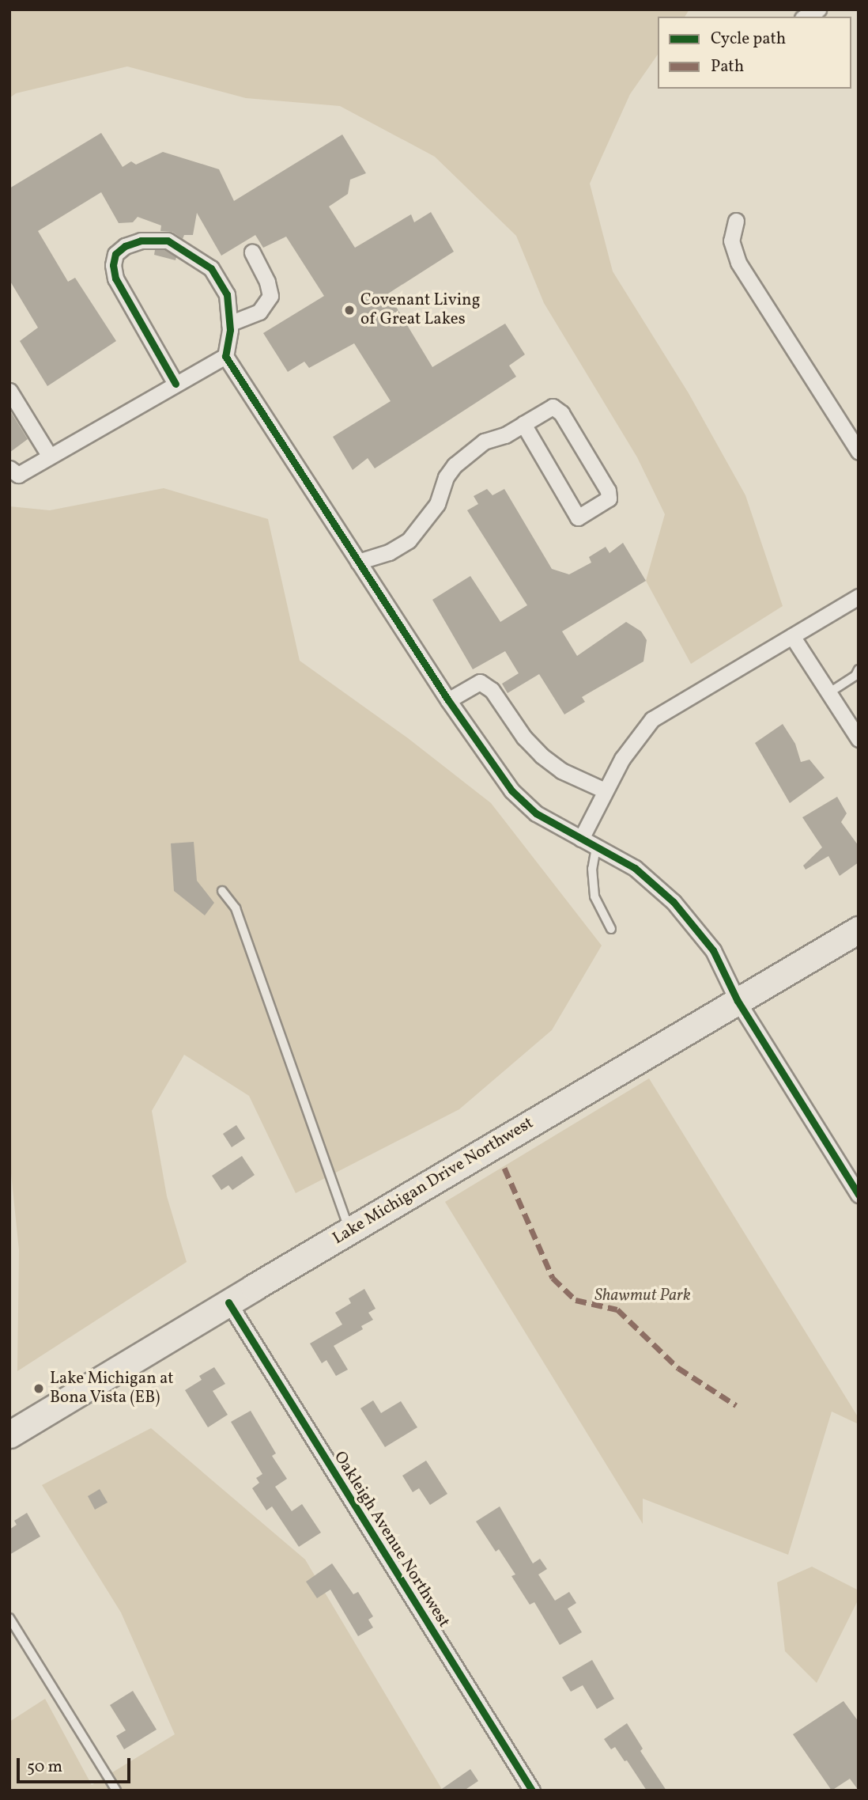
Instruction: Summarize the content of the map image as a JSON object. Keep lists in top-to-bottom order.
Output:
{
  "streets": {
    "highway": ["Lake Michigan Drive Northwest"],
    "street": ["Oakleigh Avenue Northwest"]
  },
  "crossings": [
    ["Lake Michigan Drive Northwest", "Oakleigh Avenue Northwest"]
  ],
  "parks": ["Shawmut Park"],
  "places": ["Covenant Living of Great Lakes", "Lake Michigan at Bona Vista (EB)"],
  "legend": ["Cycle path", "Path"],
  "scale_bar": "50 m"
}
